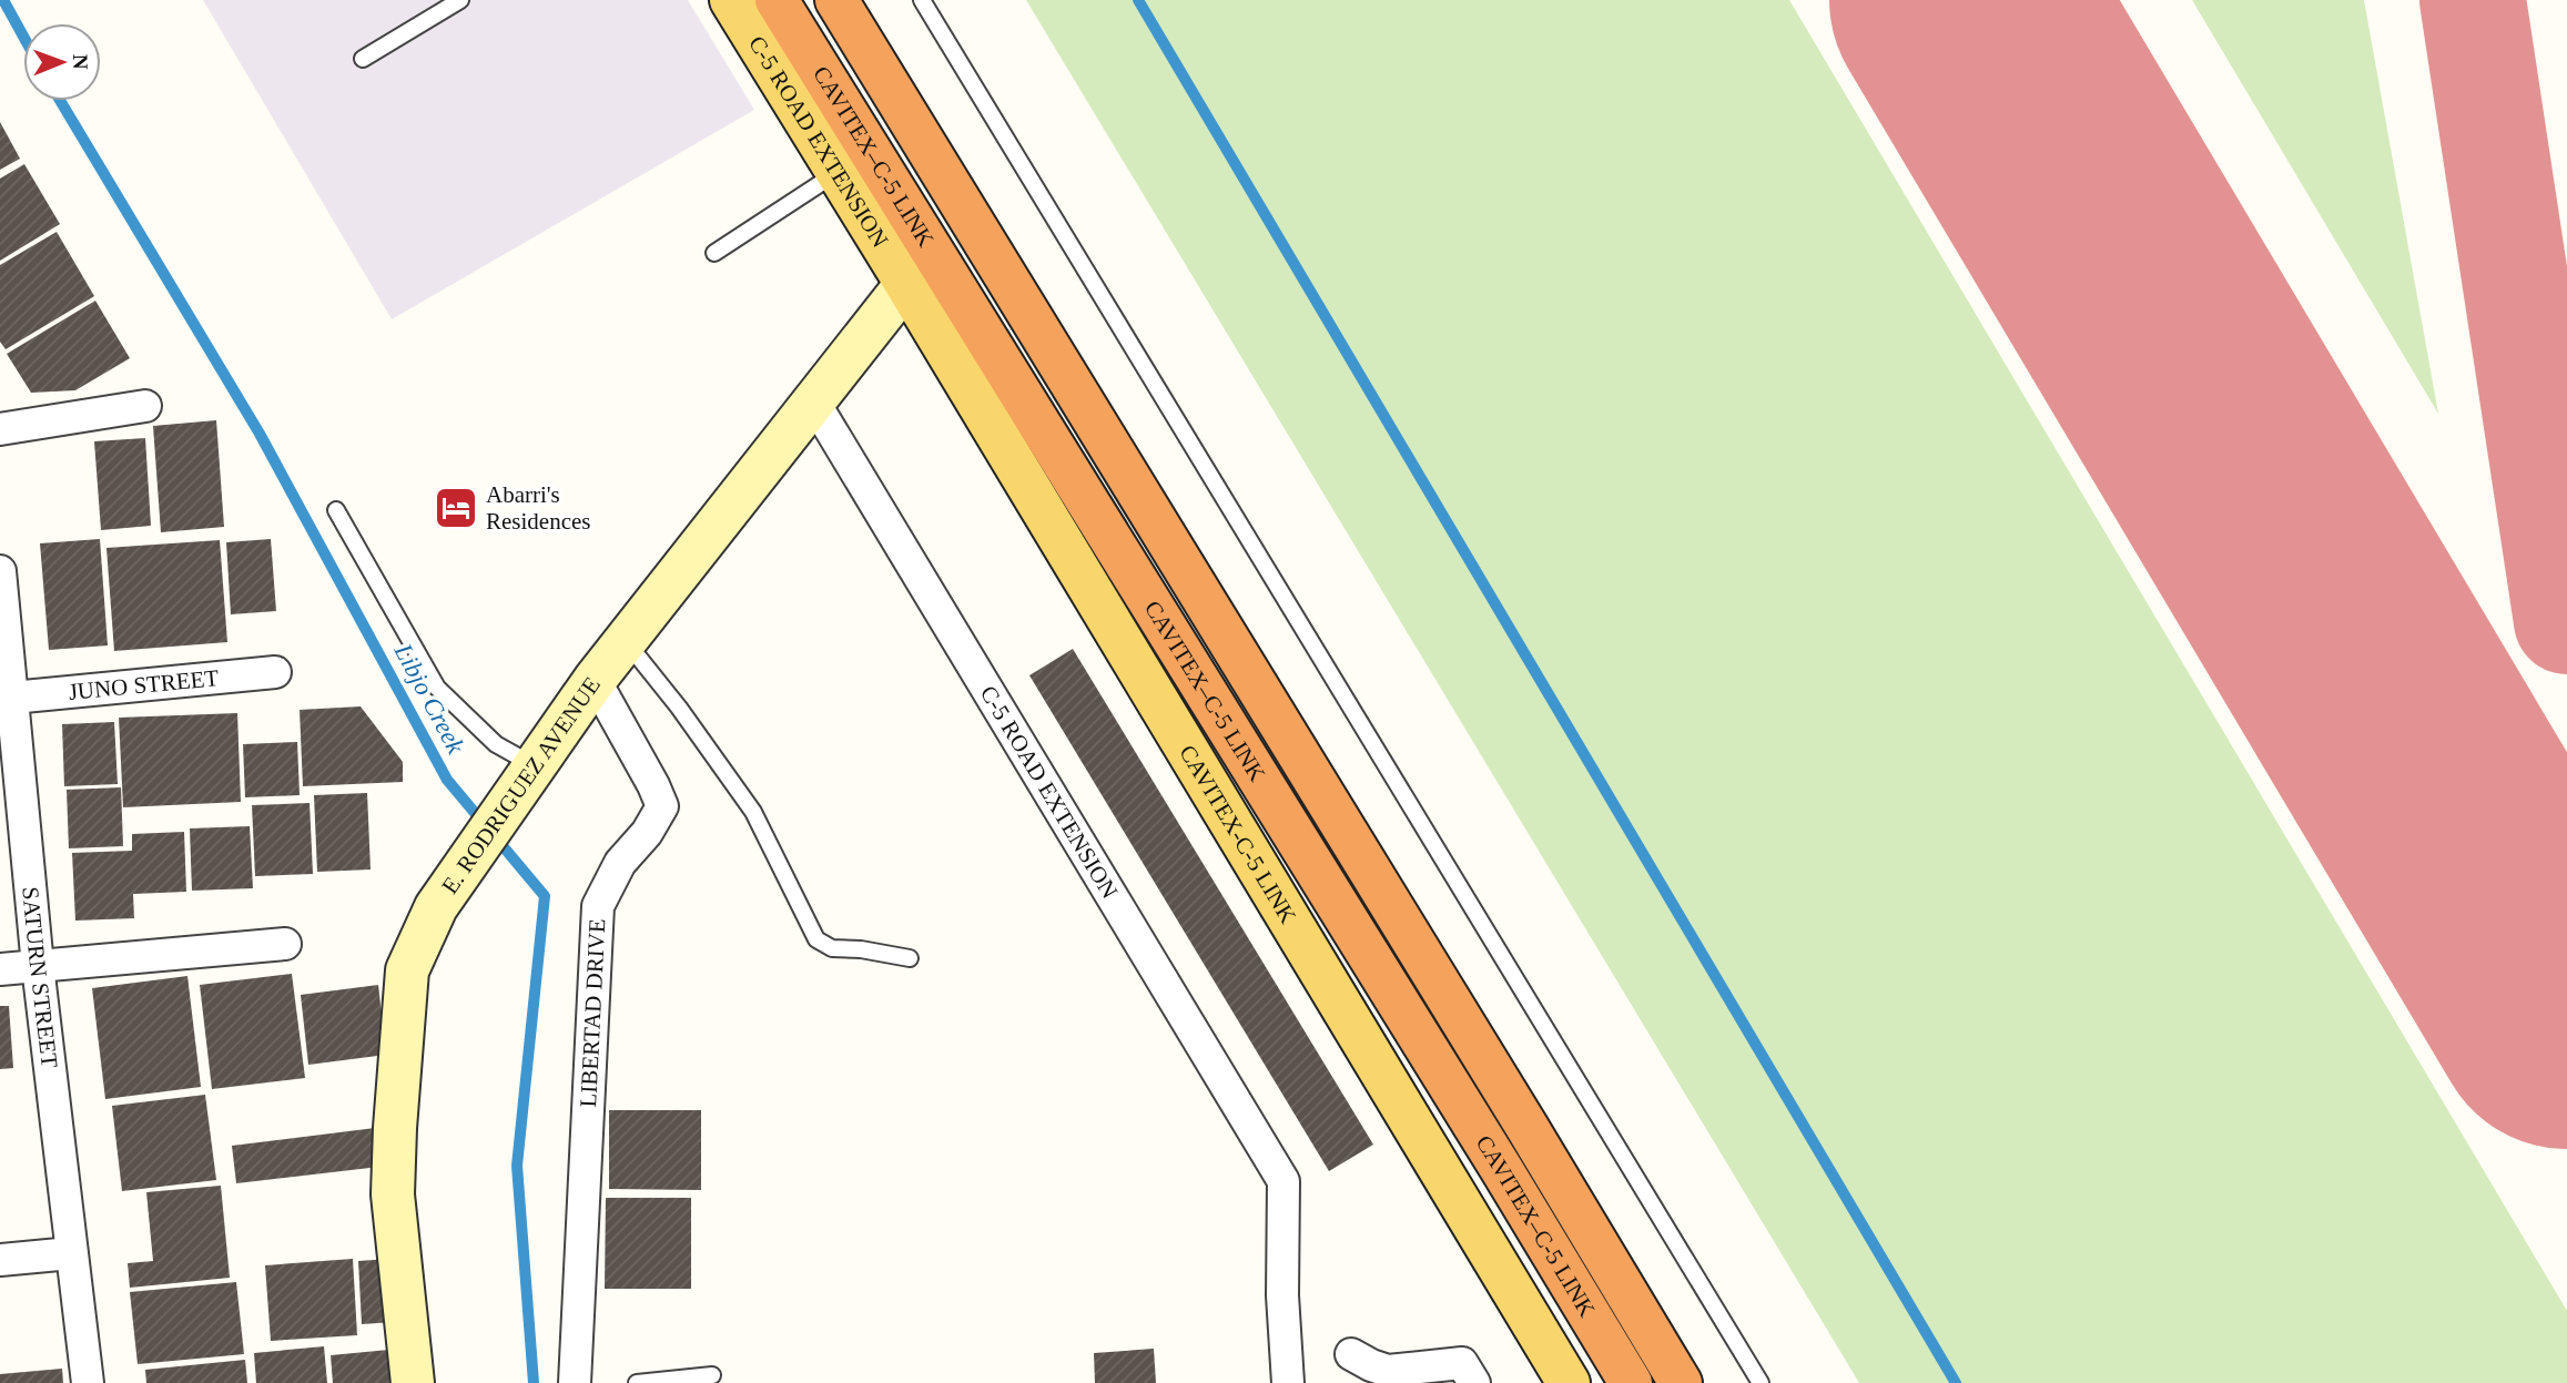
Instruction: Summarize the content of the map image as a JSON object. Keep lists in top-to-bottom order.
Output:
{
  "streets": {
    "highway": ["CAVITEX–C-5 LINK"],
    "main road": ["C-5 ROAD EXTENSION", "E. RODRIGUEZ AVENUE", "CAVITEX-C-5 LINK"],
    "street": ["JUNO STREET", "SATURN STREET", "LIBERTAD DRIVE"]
  },
  "crossings": [
    ["C-5 ROAD EXTENSION", "E. RODRIGUEZ AVENUE"],
    ["C-5 ROAD EXTENSION", "CAVITEX-C-5 LINK"],
    ["JUNO STREET", "SATURN STREET"],
    ["E. RODRIGUEZ AVENUE", "CAVITEX-C-5 LINK"],
    ["E. RODRIGUEZ AVENUE", "LIBERTAD DRIVE"]
  ],
  "water": ["Libjo Creek"],
  "places": {
    "hotel": ["Abarri's Residences"]
  },
  "north": "right"
}
